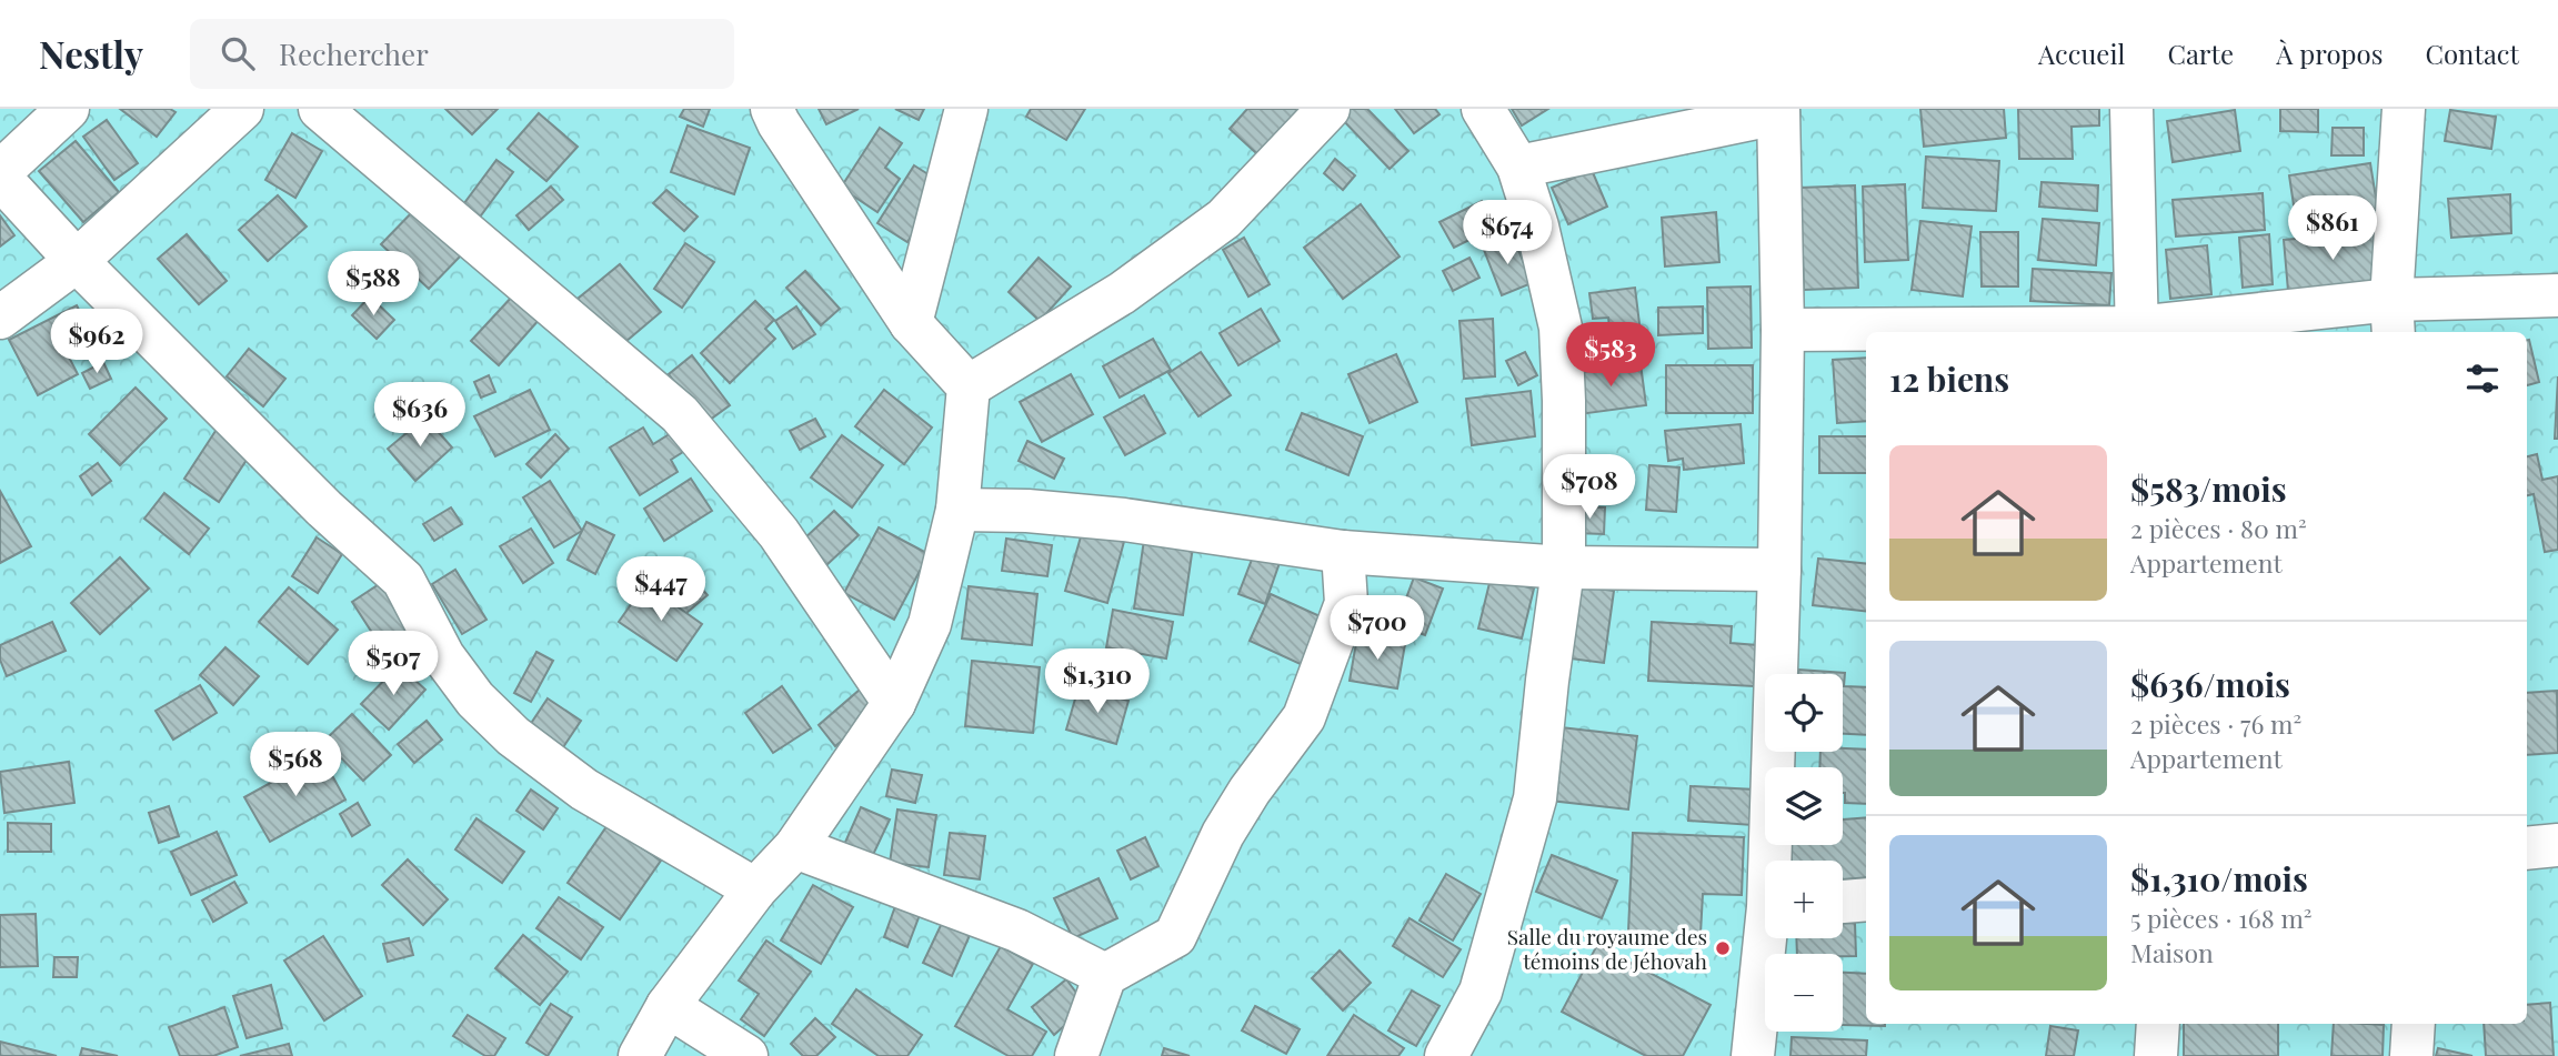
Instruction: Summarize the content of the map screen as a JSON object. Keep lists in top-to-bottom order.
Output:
{
  "places": ["Salle du royaume des témoins de Jéhovah"],
  "page": {
    "header": "Nestly",
    "search": "Rechercher",
    "nav": [
      "Accueil",
      "Carte",
      "À propos",
      "Contact"
    ],
    "price": [
      "$861",
      "$674",
      "$588",
      "$962",
      "$583",
      "$636",
      "$708",
      "$447",
      "$700",
      "$507",
      "$1,310",
      "$568"
    ],
    "heading": "12 biens",
    "list": [
      {
        "name": "$583/mois",
        "note": "2 pièces · 80 m² · Appartement"
      },
      {
        "name": "$636/mois",
        "note": "2 pièces · 76 m² · Appartement"
      },
      {
        "name": "$1,310/mois",
        "note": "5 pièces · 168 m² · Maison"
      }
    ],
    "map_buttons": ["+", "−"]
  }
}
